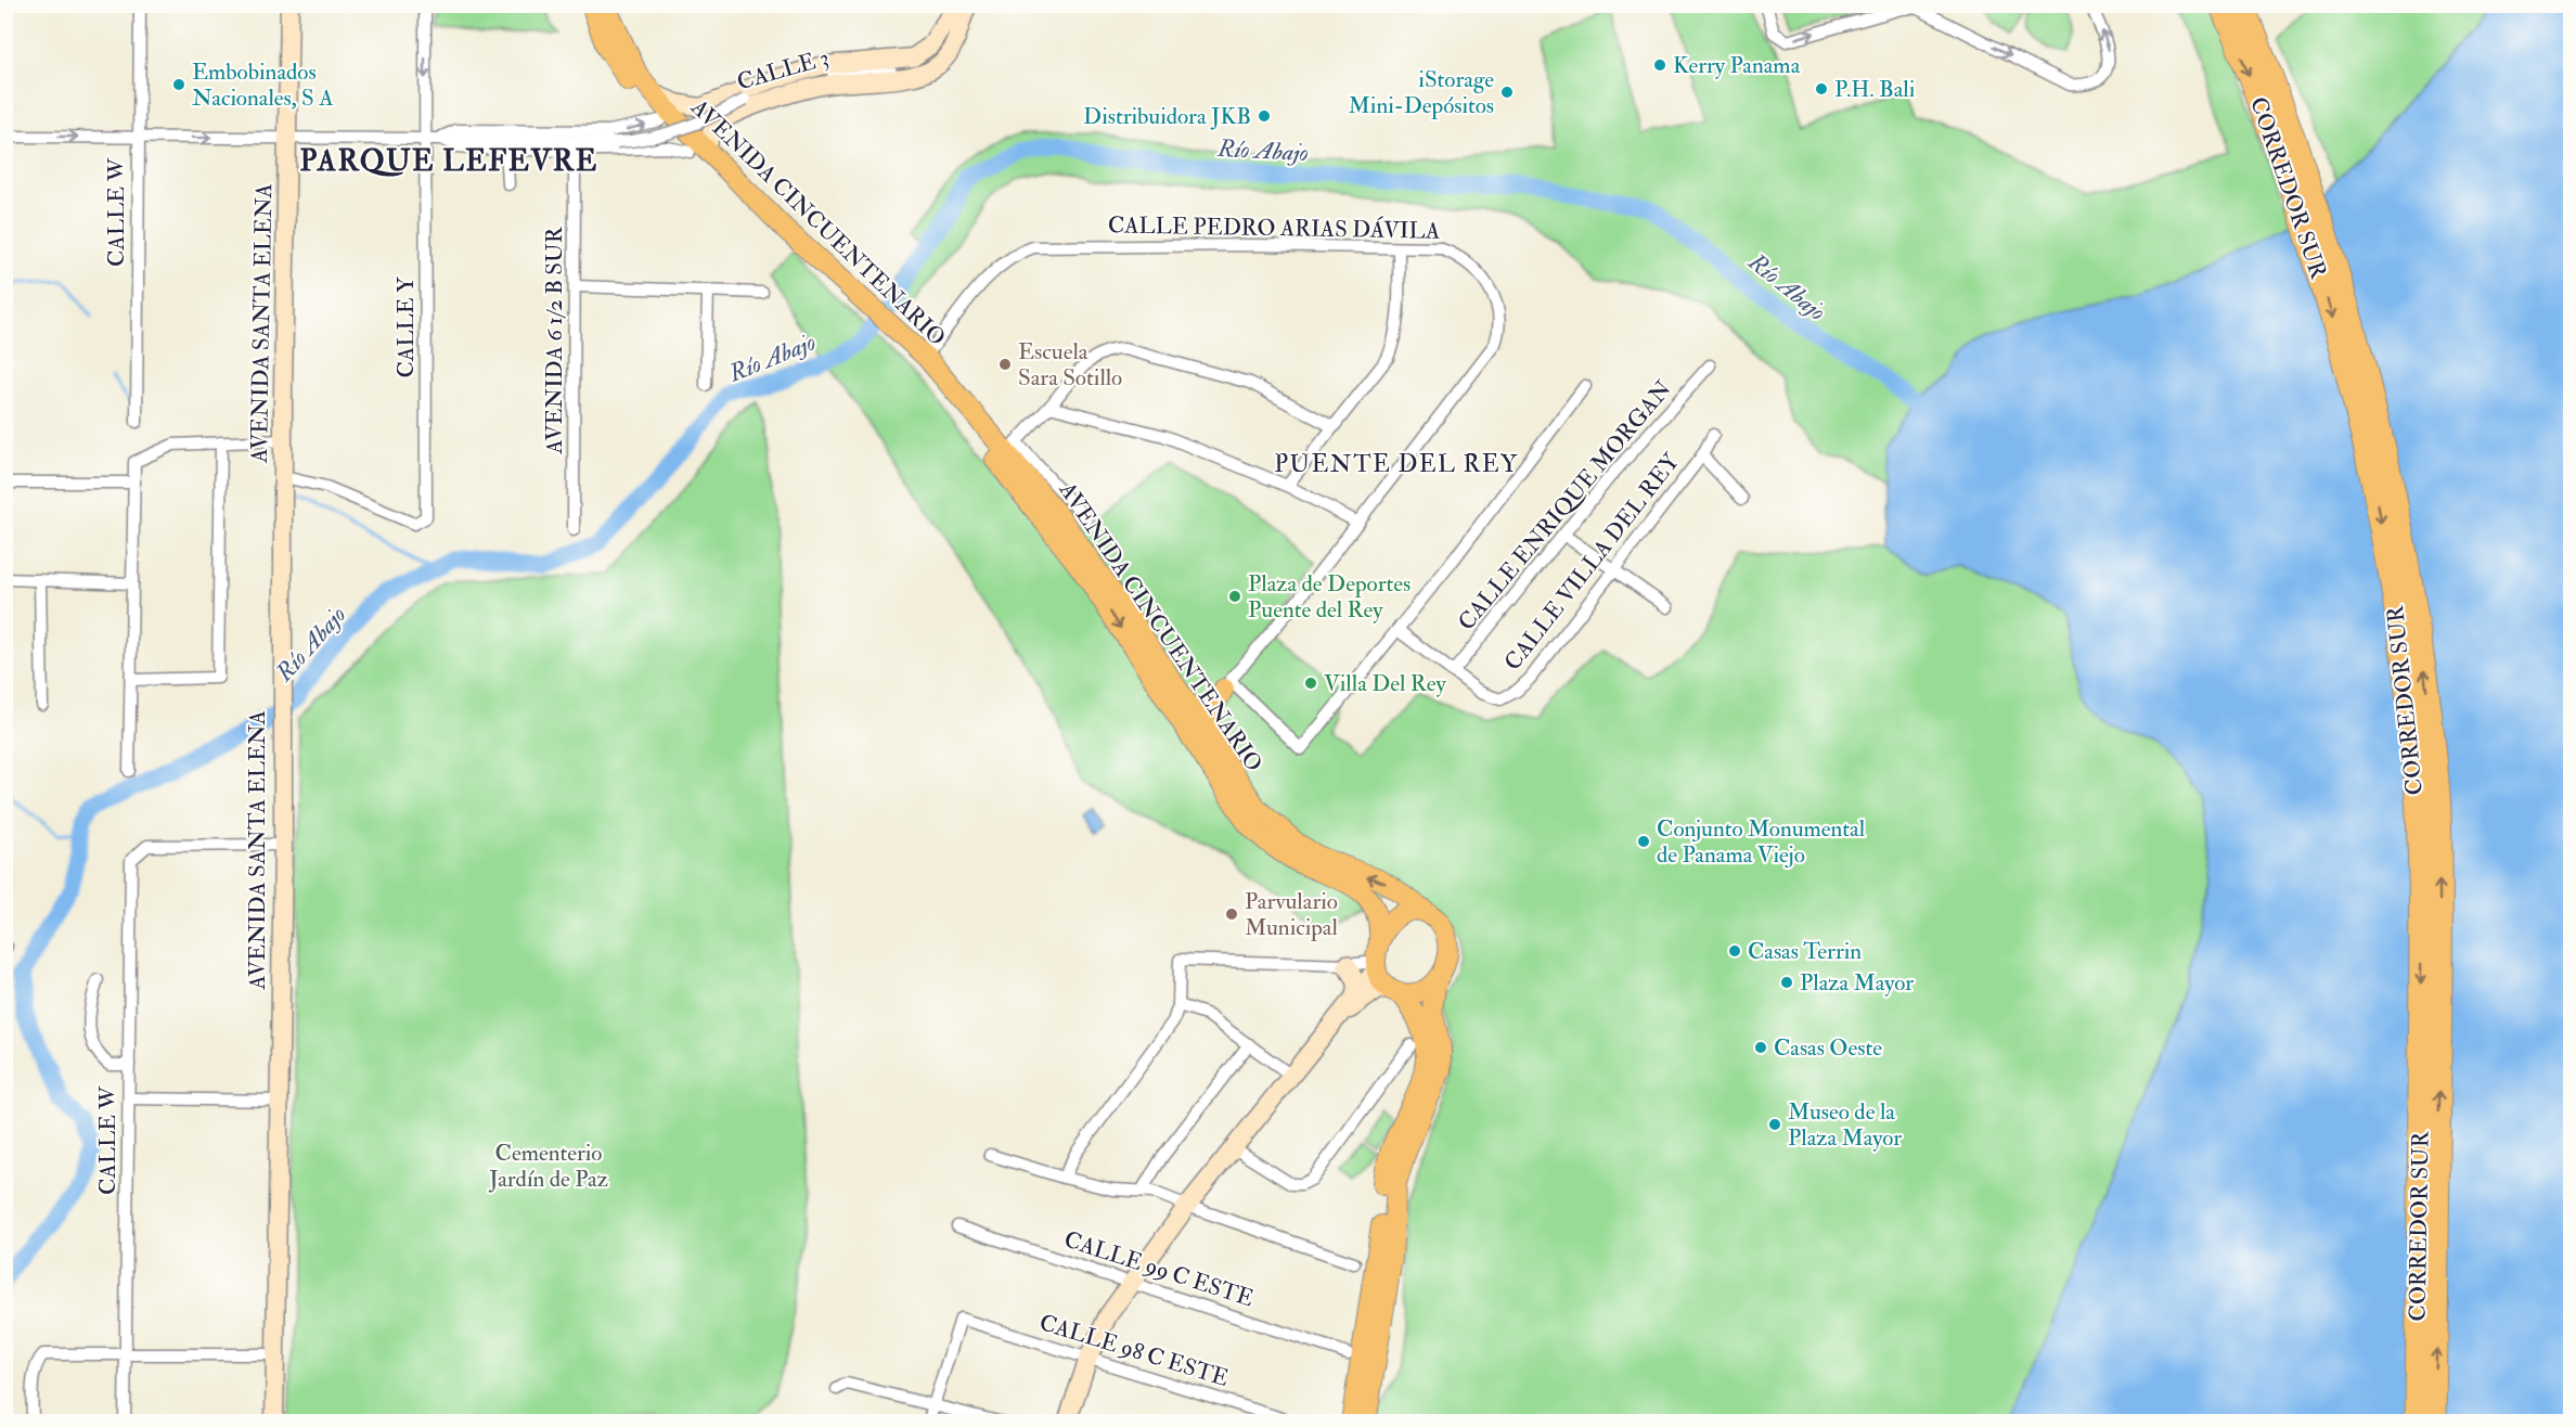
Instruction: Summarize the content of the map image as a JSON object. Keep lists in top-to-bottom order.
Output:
{
  "streets": {
    "highway": ["CORREDOR SUR"],
    "main road": ["AVENIDA CINCUENTENARIO"],
    "street": [
      "CALLE 3",
      "CALLE W",
      "CALLE PEDRO ARIAS DÁVILA",
      "AVENIDA SANTA ELENA",
      "CALLE Y",
      "AVENIDA 6 1/2 B SUR",
      "CALLE ENRIQUE MORGAN",
      "CALLE VILLA DEL REY",
      "CALLE 99 C ESTE",
      "CALLE 98 C ESTE"
    ]
  },
  "crossings": [
    ["CALLE 3", "CALLE W"],
    ["CALLE 3", "AVENIDA CINCUENTENARIO"],
    ["CALLE 3", "AVENIDA SANTA ELENA"],
    ["CALLE 3", "CALLE Y"],
    ["CALLE 3", "AVENIDA 6 1/2 B SUR"],
    ["CALLE W", "AVENIDA SANTA ELENA"],
    ["AVENIDA CINCUENTENARIO", "CALLE PEDRO ARIAS DÁVILA"],
    ["AVENIDA SANTA ELENA", "CALLE Y"],
    ["CALLE ENRIQUE MORGAN", "CALLE VILLA DEL REY"]
  ],
  "districts": ["PARQUE LEFEVRE", "PUENTE DEL REY"],
  "water": ["Río Abajo"],
  "parks": ["Cementerio Jardín de Paz"],
  "places": [
    "Kerry Panama",
    "Embobinados Nacionales, S A",
    "P.H. Bali",
    "iStorage Mini-Depósitos",
    "Distribuidora JKB",
    "Escuela Sara Sotillo",
    "Plaza de Deportes Puente del Rey",
    "Villa Del Rey",
    "Conjunto Monumental de Panama Viejo",
    "Parvulario Municipal",
    "Casas Terrin",
    "Plaza Mayor",
    "Casas Oeste",
    "Museo de la Plaza Mayor"
  ]
}
